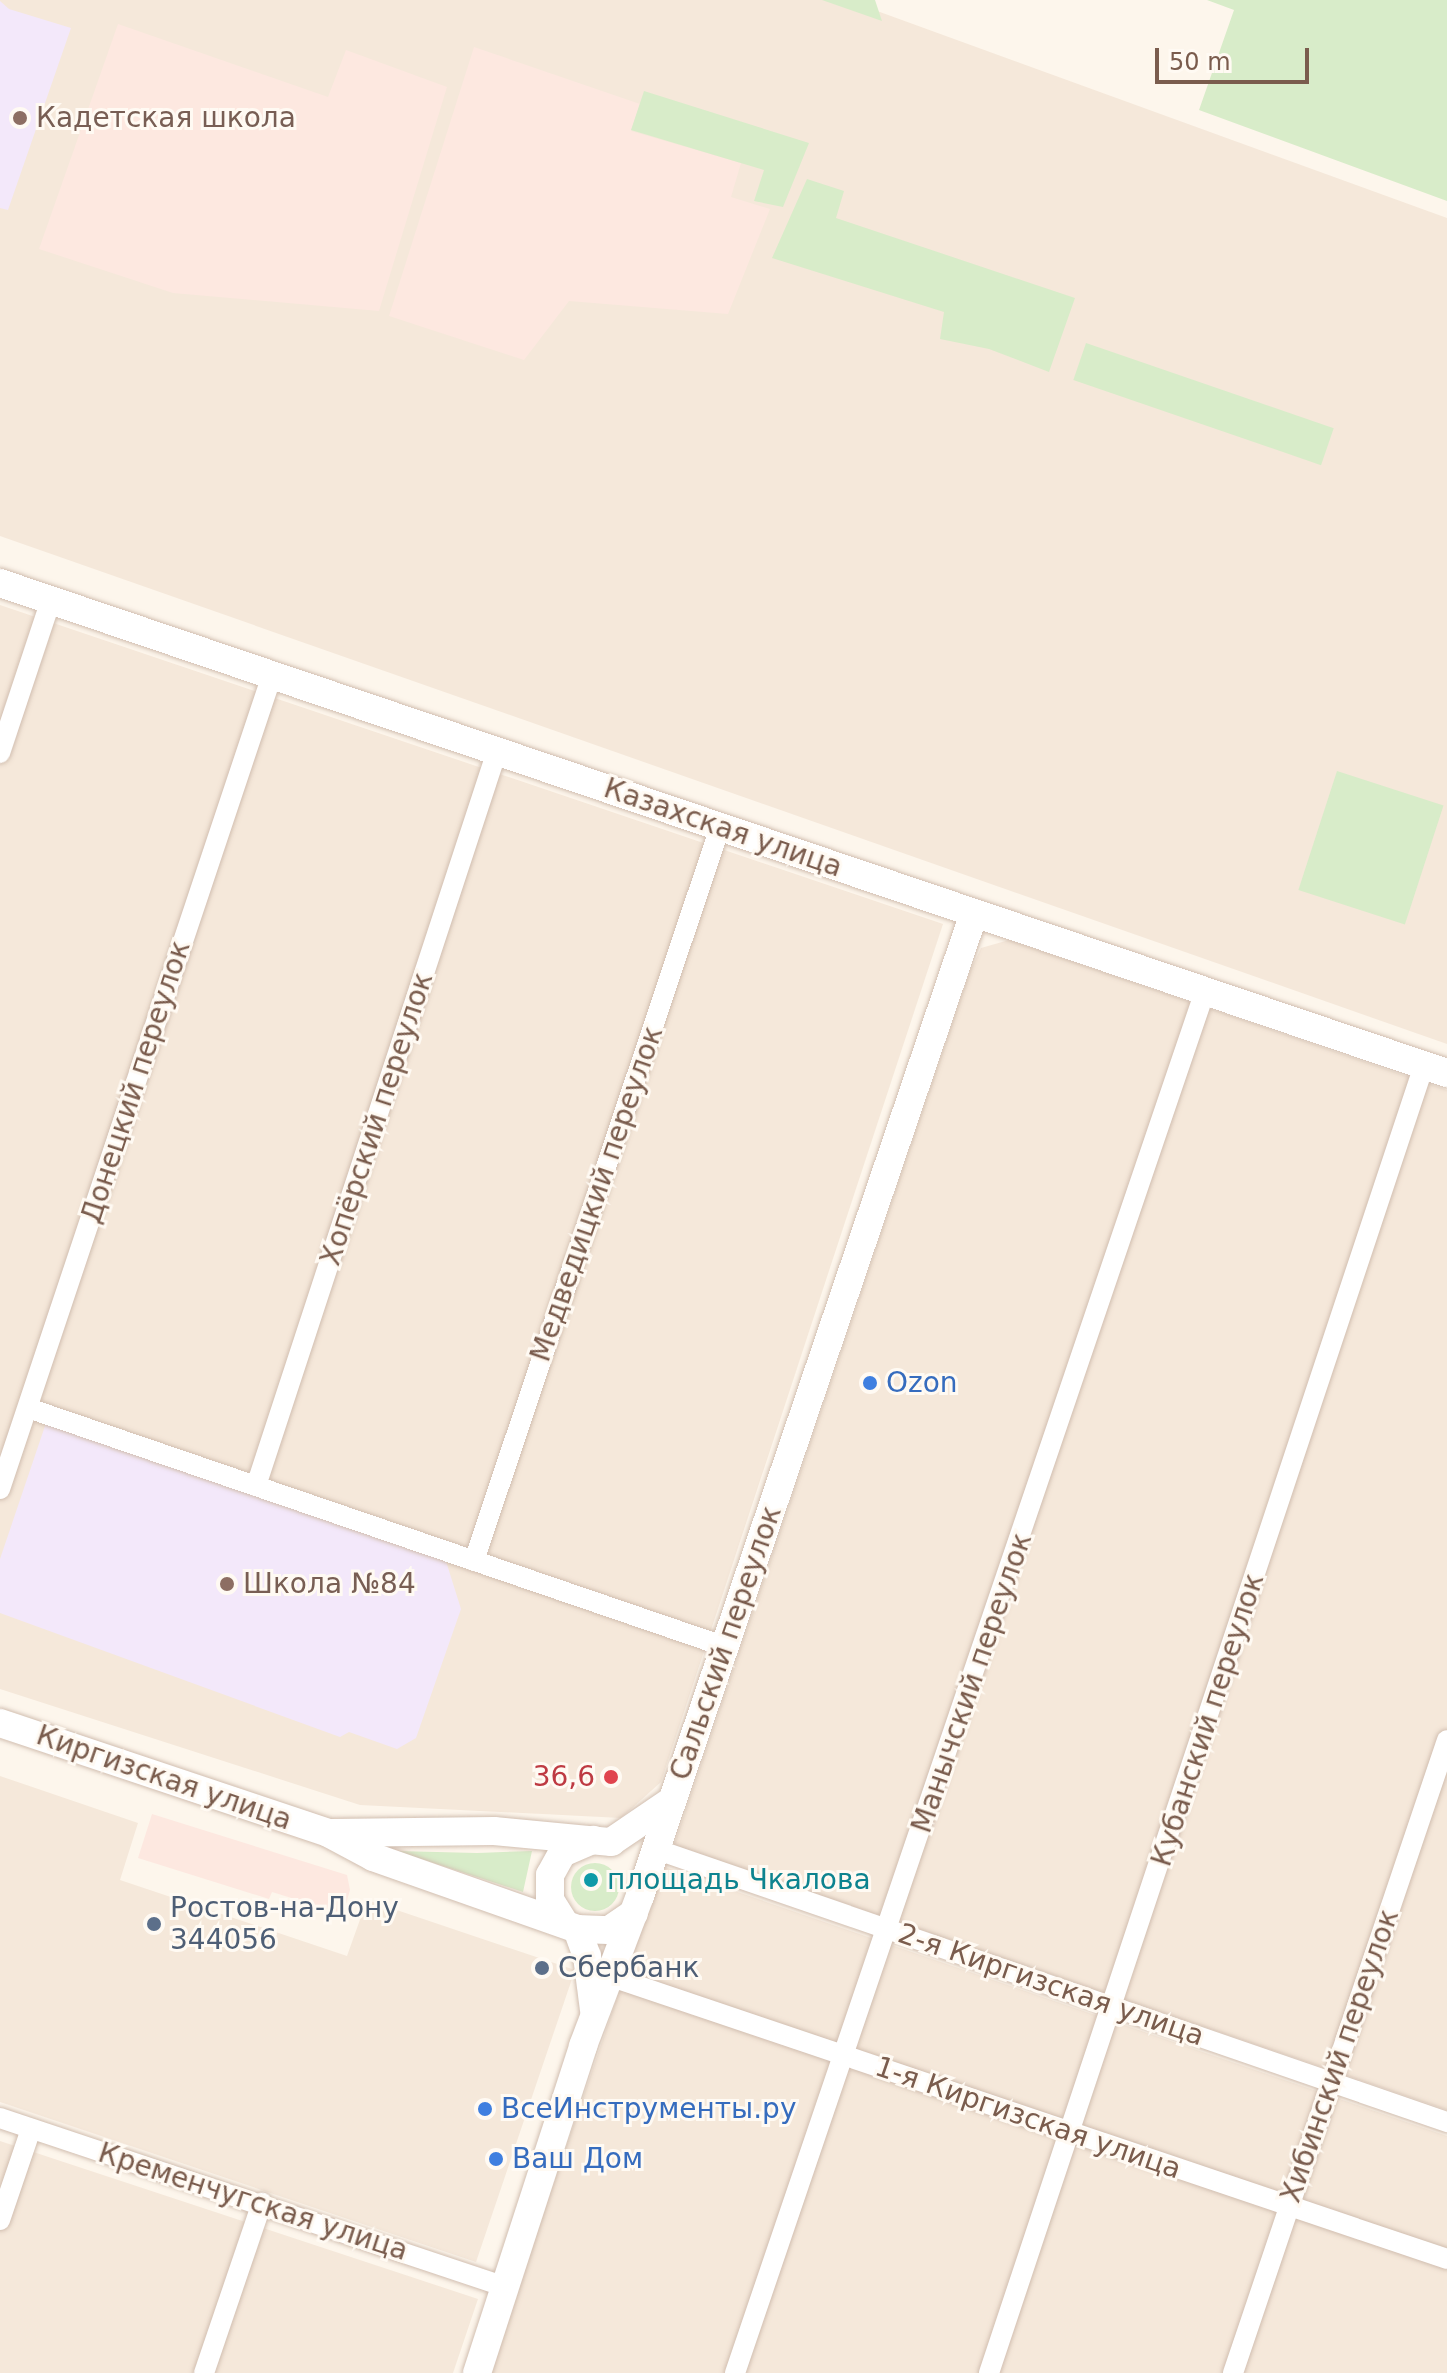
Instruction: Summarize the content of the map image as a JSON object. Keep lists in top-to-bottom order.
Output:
{
  "streets": {
    "main road": ["Казахская улица", "Сальский переулок", "Киргизская улица"],
    "street": [
      "Донецкий переулок",
      "Хопёрский переулок",
      "Медведицкий переулок",
      "Манычский переулок",
      "Кубанский переулок",
      "2-я Киргизская улица",
      "Хибинский переулок",
      "1-я Киргизская улица",
      "Кременчугская улица"
    ]
  },
  "crossings": [
    ["Казахская улица", "Донецкий переулок"],
    ["Казахская улица", "Хопёрский переулок"],
    ["Казахская улица", "Медведицкий переулок"],
    ["Казахская улица", "Сальский переулок"],
    ["Казахская улица", "Манычский переулок"],
    ["Казахская улица", "Кубанский переулок"],
    ["Сальский переулок", "Киргизская улица"],
    ["Сальский переулок", "2-я Киргизская улица"],
    ["Сальский переулок", "1-я Киргизская улица"],
    ["Сальский переулок", "Кременчугская улица"],
    ["Манычский переулок", "2-я Киргизская улица"],
    ["Манычский переулок", "1-я Киргизская улица"],
    ["Кубанский переулок", "2-я Киргизская улица"],
    ["Кубанский переулок", "1-я Киргизская улица"],
    ["2-я Киргизская улица", "Хибинский переулок"],
    ["Хибинский переулок", "1-я Киргизская улица"]
  ],
  "places": [
    "Кадетская школа",
    "Ozon",
    "Школа №84",
    "36,6",
    "площадь Чкалова",
    "Ростов-на-Дону 344056",
    "Сбербанк",
    "ВсеИнструменты.ру",
    "Ваш Дом"
  ],
  "scale_bar": "50 m"
}
